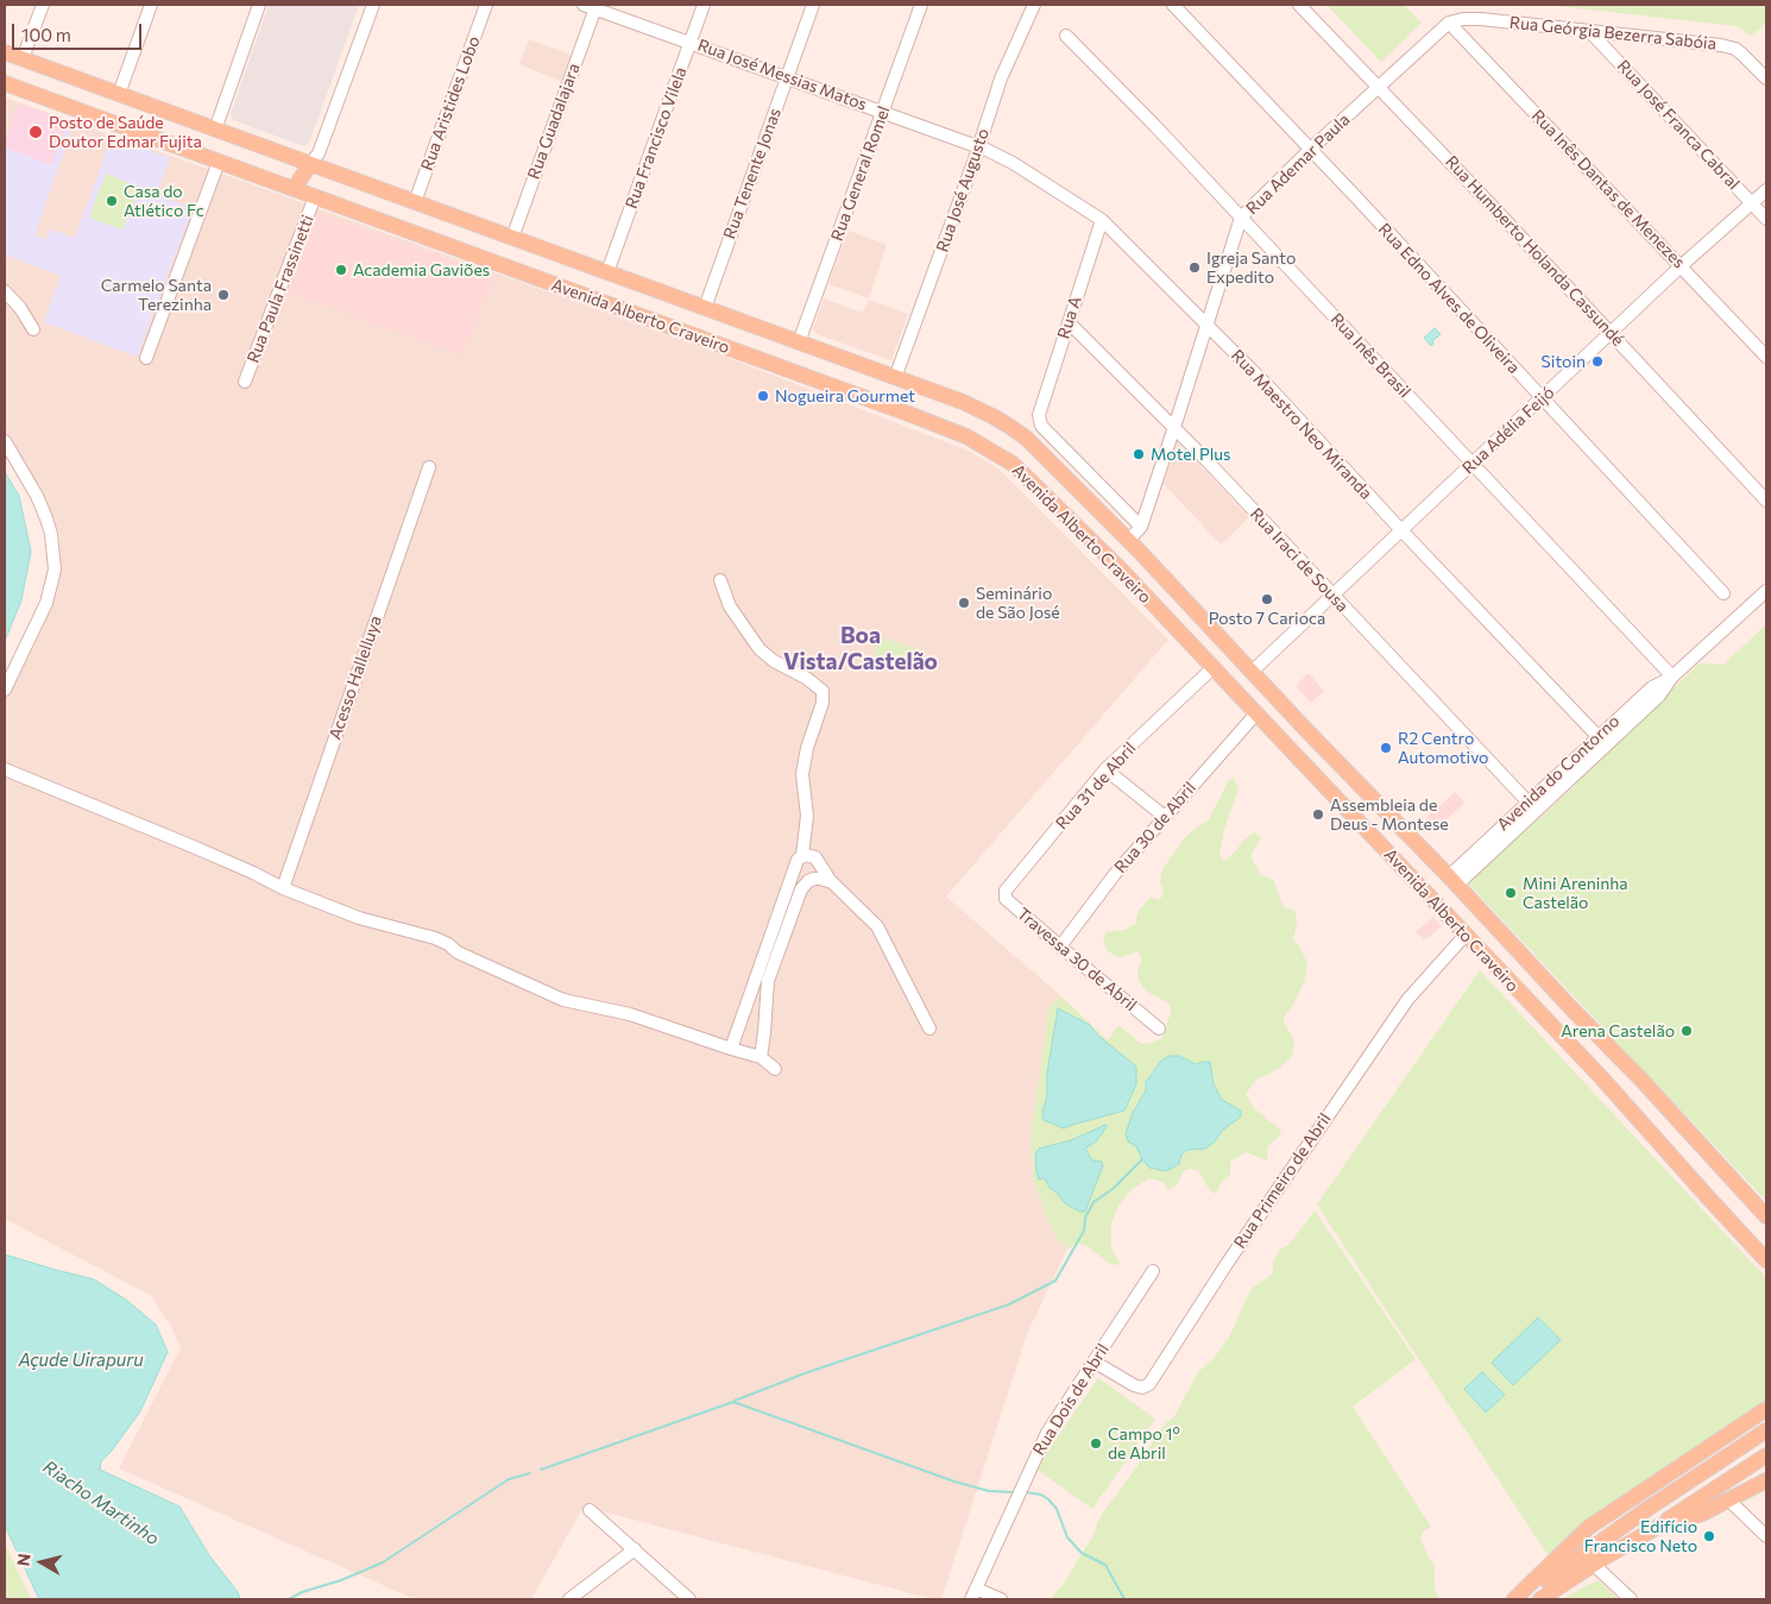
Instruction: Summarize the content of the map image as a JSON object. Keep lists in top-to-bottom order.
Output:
{
  "streets": {
    "main road": ["Avenida Alberto Craveiro"],
    "street": [
      "Rua Geórgia Bezerra Sabóia",
      "Rua José Messias Matos",
      "Rua Aristides Lobo",
      "Rua Guadalajara",
      "Rua José Franca Cabral",
      "Rua Francisco Vilela",
      "Rua Ademar Paula",
      "Rua Tenente Jonas",
      "Rua General Romel",
      "Rua Inês Dantas de Menezes",
      "Rua José Augusto",
      "Rua Humberto Holanda Cassundé",
      "Rua Paula Frassinetti",
      "Rua Edno Alves de Oliveira",
      "Rua A",
      "Rua Inês Brasil",
      "Rua Maestro Neo Miranda",
      "Rua Adélia Feijó",
      "Rua Iraci de Sousa",
      "Acesso Hallelluya",
      "Avenida do Contorno",
      "Rua 31 de Abril",
      "Rua 30 de Abril",
      "Travessa 30 de Abril",
      "Rua Primeiro de Abril",
      "Rua Dois de Abril"
    ]
  },
  "crossings": [
    ["Rua Geórgia Bezerra Sabóia", "Rua José Franca Cabral"],
    ["Rua Geórgia Bezerra Sabóia", "Rua Ademar Paula"],
    ["Rua Geórgia Bezerra Sabóia", "Rua Inês Dantas de Menezes"],
    ["Rua José Messias Matos", "Rua Guadalajara"],
    ["Rua José Messias Matos", "Rua Francisco Vilela"],
    ["Rua José Messias Matos", "Rua Tenente Jonas"],
    ["Rua José Messias Matos", "Rua General Romel"],
    ["Rua José Messias Matos", "Rua José Augusto"],
    ["Rua José Messias Matos", "Rua Maestro Neo Miranda"],
    ["Rua Aristides Lobo", "Avenida Alberto Craveiro"],
    ["Rua Guadalajara", "Avenida Alberto Craveiro"],
    ["Rua José Franca Cabral", "Rua Adélia Feijó"],
    ["Rua Francisco Vilela", "Avenida Alberto Craveiro"],
    ["Rua Ademar Paula", "Rua Inês Dantas de Menezes"],
    ["Rua Ademar Paula", "Rua Humberto Holanda Cassundé"],
    ["Rua Ademar Paula", "Rua Edno Alves de Oliveira"],
    ["Rua Ademar Paula", "Avenida Alberto Craveiro"],
    ["Rua Ademar Paula", "Rua A"],
    ["Rua Ademar Paula", "Rua Inês Brasil"],
    ["Rua Ademar Paula", "Rua Maestro Neo Miranda"],
    ["Rua Ademar Paula", "Rua Iraci de Sousa"],
    ["Rua Tenente Jonas", "Avenida Alberto Craveiro"],
    ["Rua General Romel", "Avenida Alberto Craveiro"],
    ["Rua Inês Dantas de Menezes", "Rua Adélia Feijó"],
    ["Rua José Augusto", "Avenida Alberto Craveiro"],
    ["Rua José Augusto", "Rua Maestro Neo Miranda"],
    ["Rua Humberto Holanda Cassundé", "Rua Adélia Feijó"],
    ["Rua Paula Frassinetti", "Avenida Alberto Craveiro"],
    ["Rua Edno Alves de Oliveira", "Rua Adélia Feijó"],
    ["Avenida Alberto Craveiro", "Rua Adélia Feijó"],
    ["Avenida Alberto Craveiro", "Avenida do Contorno"],
    ["Avenida Alberto Craveiro", "Rua 31 de Abril"],
    ["Avenida Alberto Craveiro", "Rua 30 de Abril"],
    ["Avenida Alberto Craveiro", "Rua Primeiro de Abril"],
    ["Rua A", "Rua Maestro Neo Miranda"],
    ["Rua A", "Rua Iraci de Sousa"],
    ["Rua Inês Brasil", "Rua Adélia Feijó"],
    ["Rua Inês Brasil", "Avenida do Contorno"],
    ["Rua Maestro Neo Miranda", "Rua Adélia Feijó"],
    ["Rua Maestro Neo Miranda", "Avenida do Contorno"],
    ["Rua Adélia Feijó", "Rua Iraci de Sousa"],
    ["Rua Iraci de Sousa", "Avenida do Contorno"],
    ["Rua 31 de Abril", "Travessa 30 de Abril"],
    ["Rua 30 de Abril", "Travessa 30 de Abril"],
    ["Rua Primeiro de Abril", "Rua Dois de Abril"]
  ],
  "districts": ["Boa Vista/Castelão"],
  "water": ["Açude Uirapuru", "Riacho Martinho"],
  "places": [
    "Posto de Saúde Doutor Edmar Fujita",
    "Casa do Atlético Fc",
    "Igreja Santo Expedito",
    "Academia Gaviões",
    "Carmelo Santa Terezinha",
    "Sitoin",
    "Nogueira Gourmet",
    "Motel Plus",
    "Posto 7 Carioca",
    "Seminário de São José",
    "R2 Centro Automotivo",
    "Assembleia de Deus - Montese",
    "Mini Areninha Castelão",
    "Arena Castelão",
    "Campo 1º de Abril",
    "Edifício Francisco Neto"
  ],
  "scale_bar": "100 m",
  "north": "left"
}
